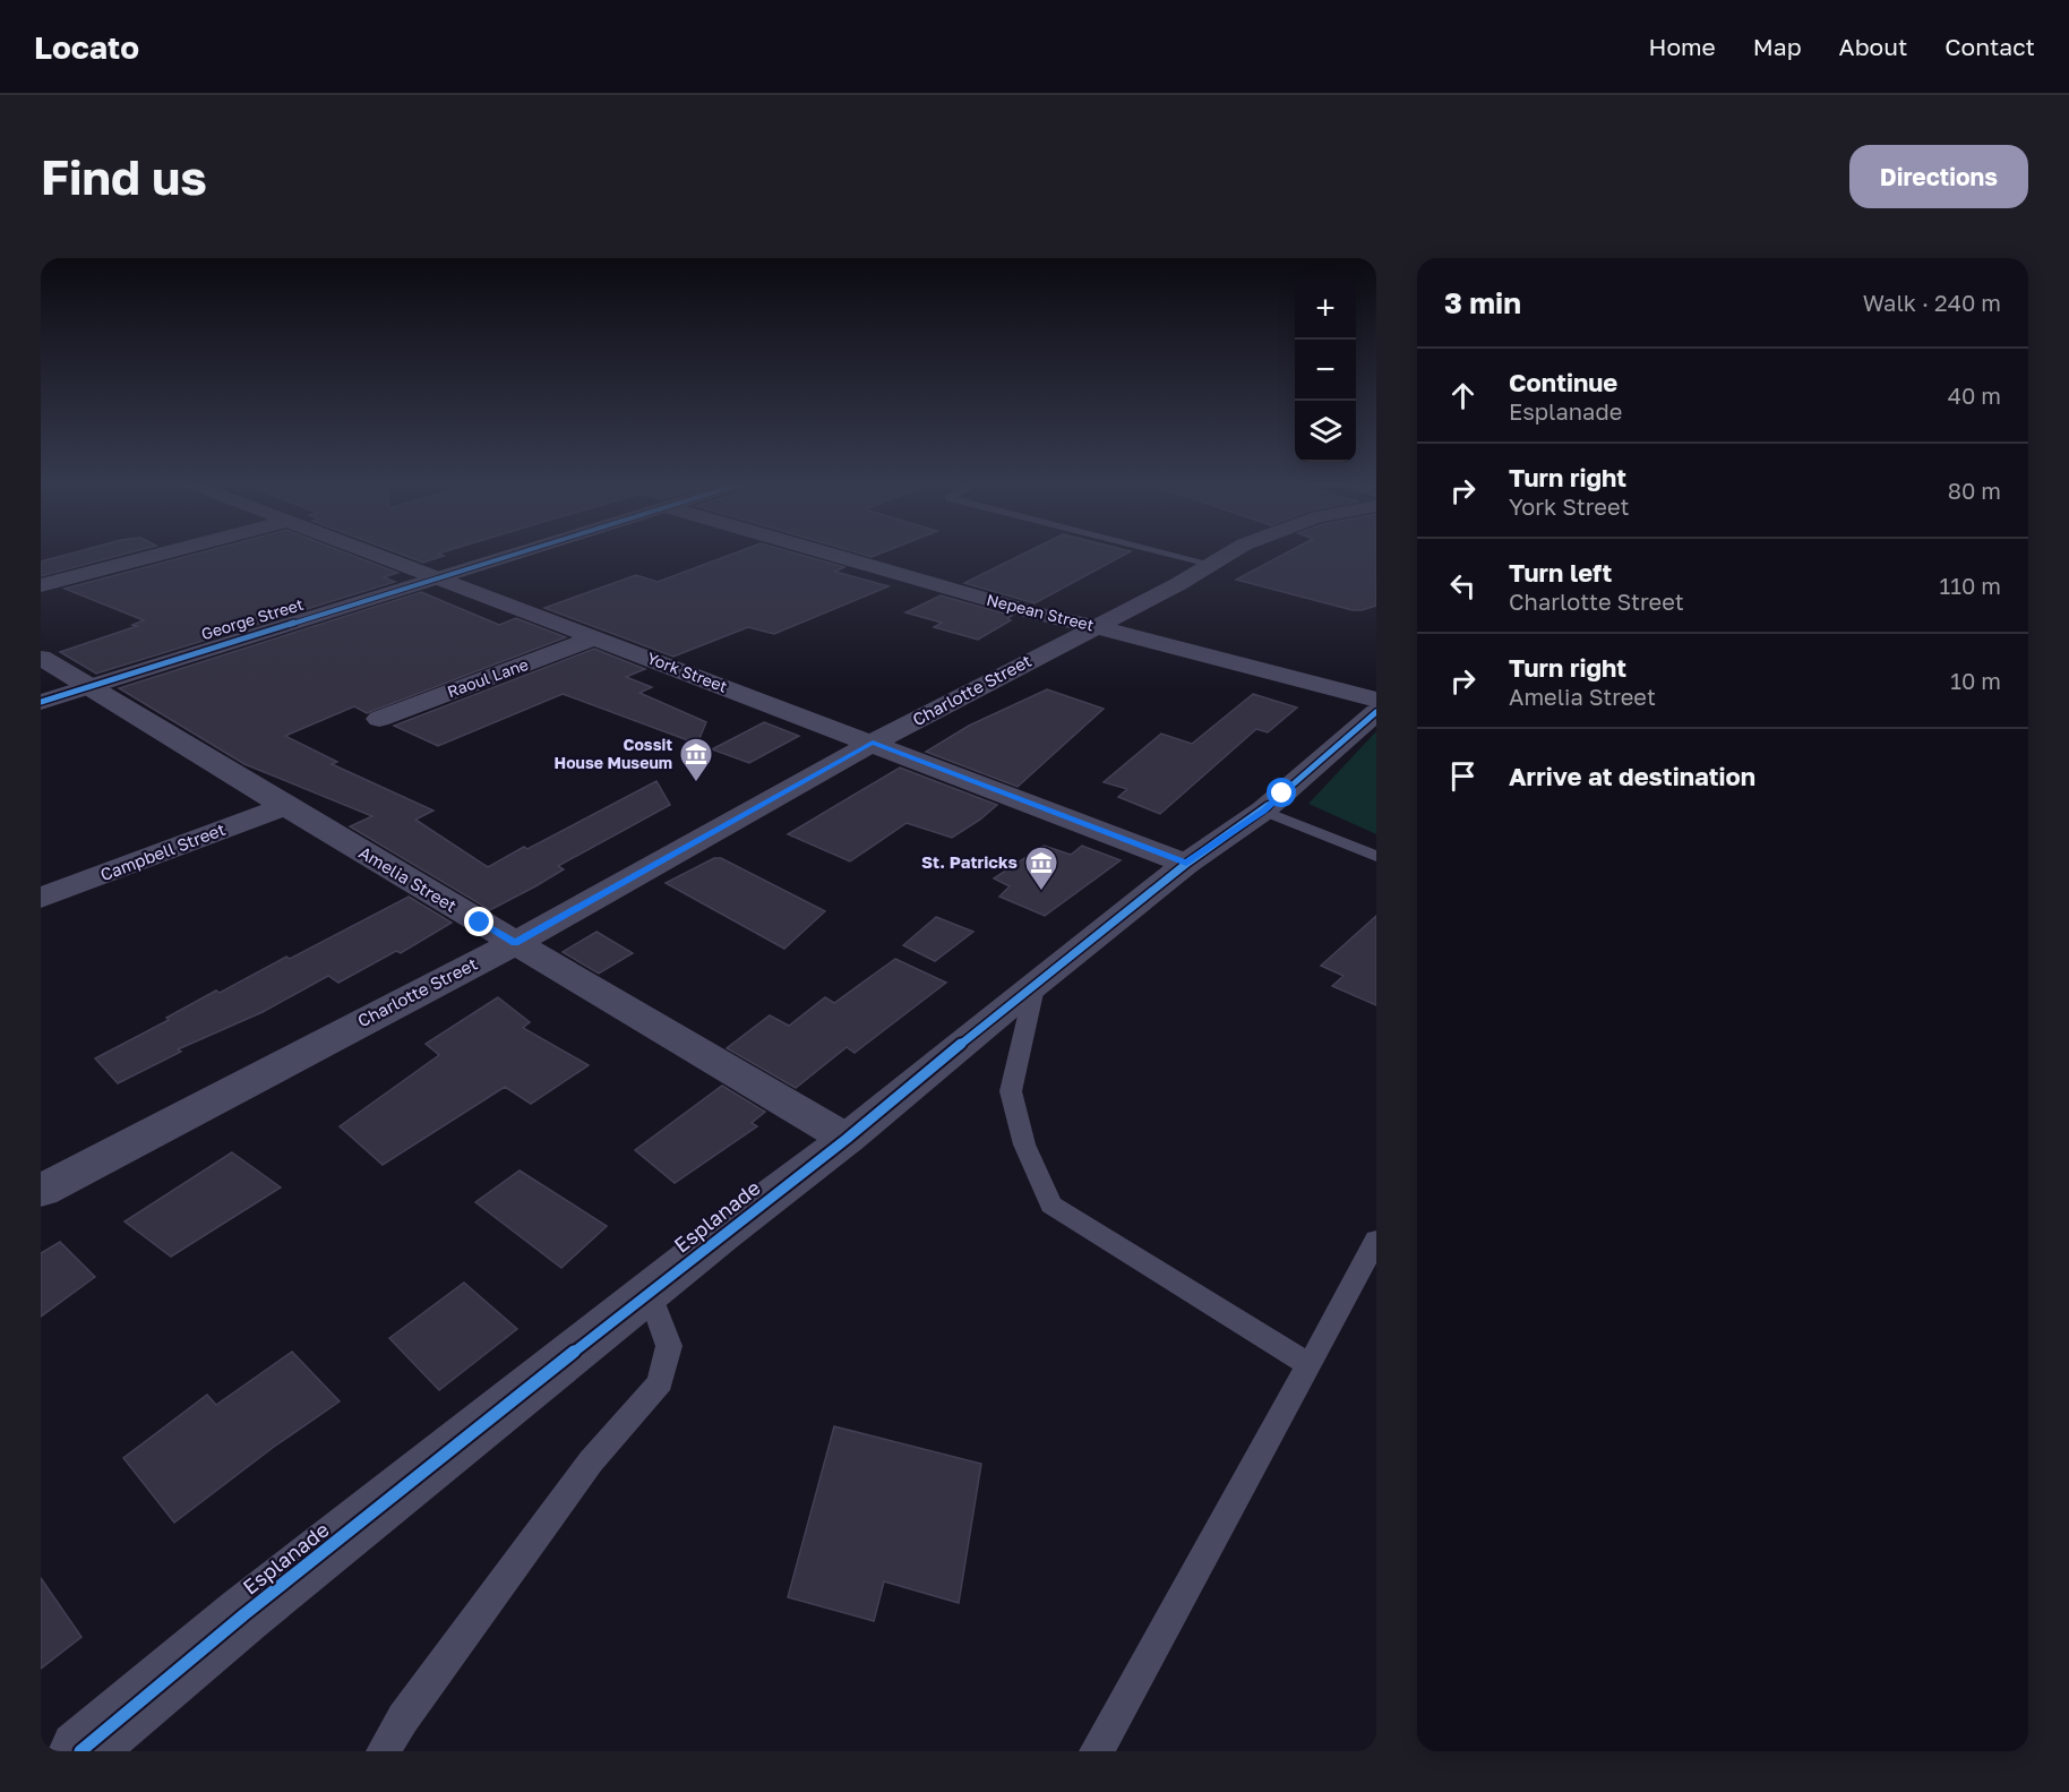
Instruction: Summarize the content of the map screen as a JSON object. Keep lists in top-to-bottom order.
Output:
{
  "streets": {
    "street": [
      "Nepean Street",
      "George Street",
      "York Street",
      "Raoul Lane",
      "Charlotte Street",
      "Campbell Street",
      "Amelia Street",
      "Esplanade"
    ]
  },
  "crossings": [
    ["Nepean Street", "Charlotte Street"],
    ["George Street", "York Street"],
    ["George Street", "Amelia Street"],
    ["York Street", "Raoul Lane"],
    ["York Street", "Charlotte Street"],
    ["York Street", "Esplanade"],
    ["Charlotte Street", "Amelia Street"],
    ["Campbell Street", "Amelia Street"],
    ["Amelia Street", "Esplanade"]
  ],
  "places": {
    "museum": ["Cossit House Museum", "St. Patricks"]
  },
  "page": {
    "header": "Locato",
    "nav": [
      "Home",
      "Map",
      "About",
      "Contact"
    ],
    "buttons": "Directions",
    "title": "Find us",
    "heading": ["3 min", "Walk · 240 m"],
    "map_buttons": ["+", "−"],
    "list": [
      ["Continue", "Esplanade", "40 m"],
      ["Turn right", "York Street", "80 m"],
      ["Turn left", "Charlotte Street", "110 m"],
      ["Turn right", "Amelia Street", "10 m"],
      "Arrive at destination"
    ]
  }
}
